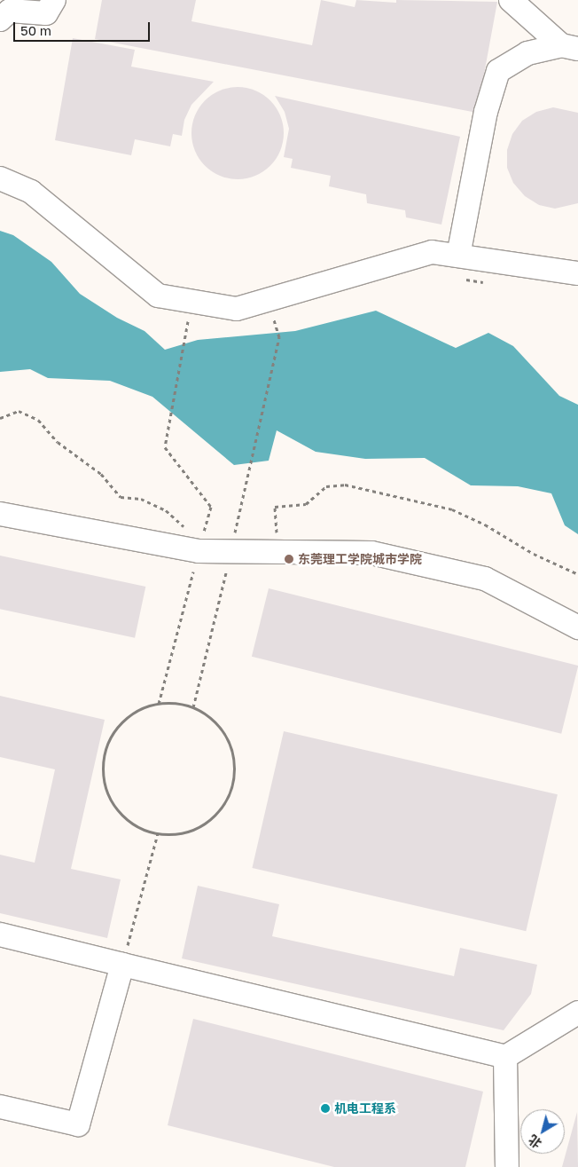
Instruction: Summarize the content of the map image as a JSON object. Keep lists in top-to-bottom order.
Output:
{
  "places": ["东莞理工学院城市学院", "机电工程系"],
  "scale_bar": "50 m",
  "north": "bottom left"
}
